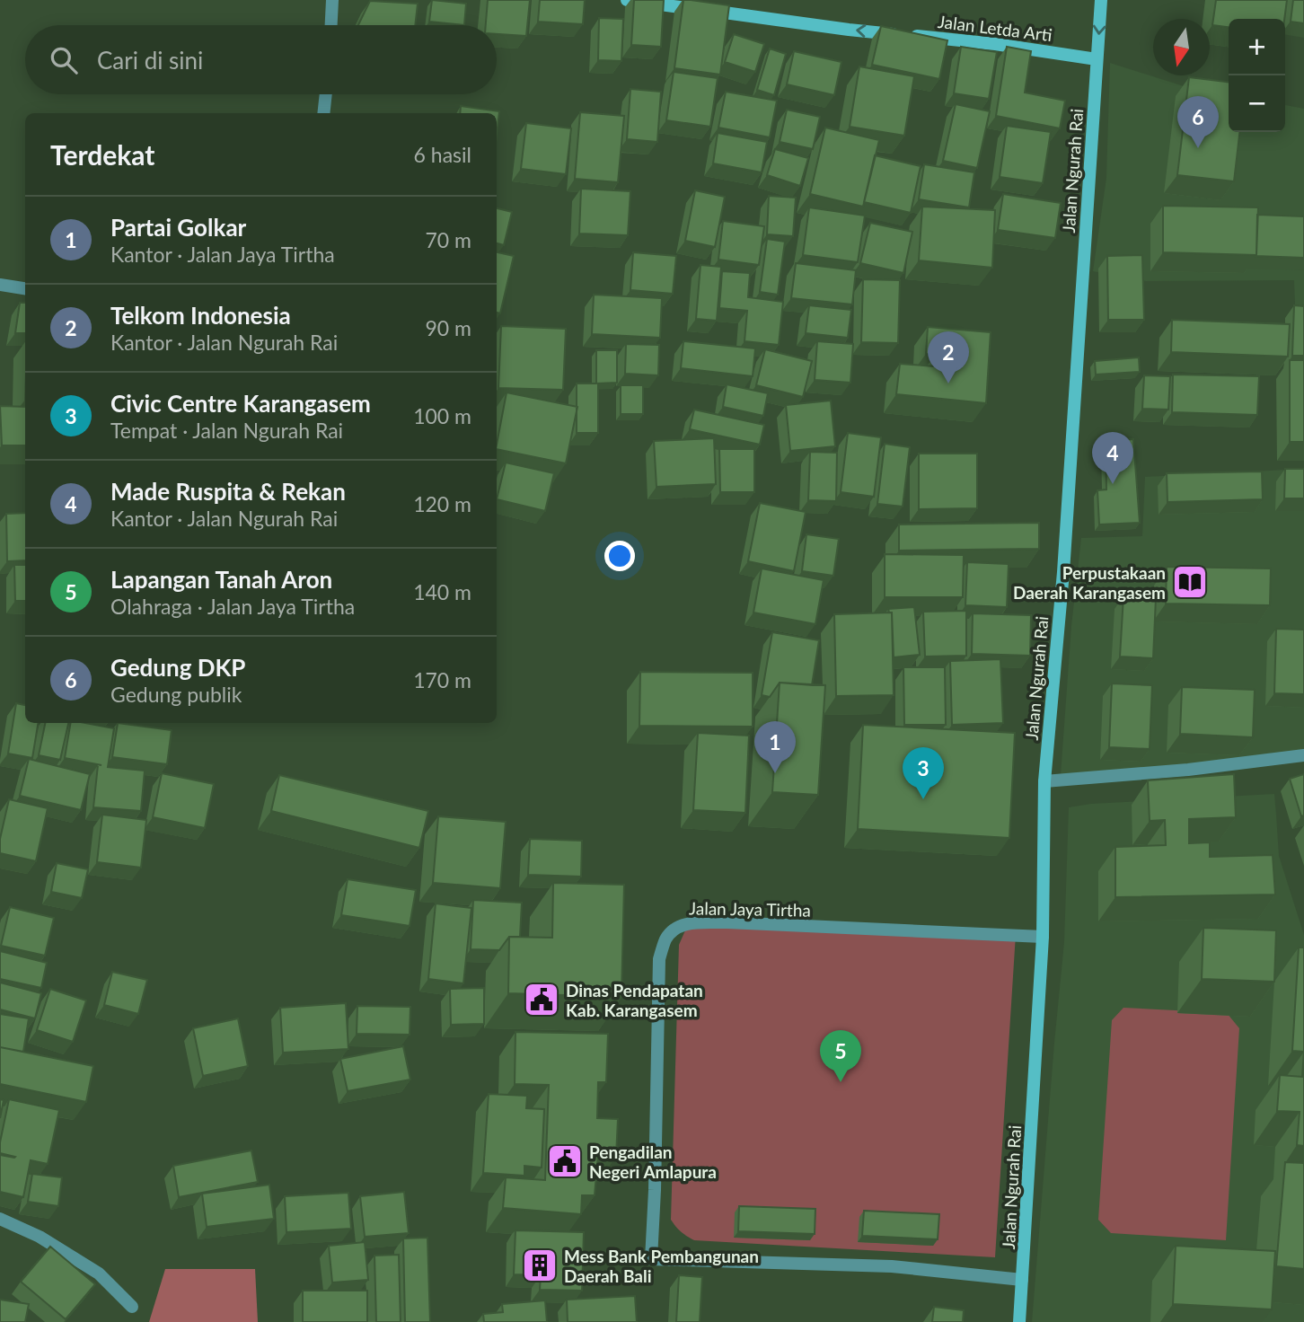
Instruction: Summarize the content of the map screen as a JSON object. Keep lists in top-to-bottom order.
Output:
{
  "streets": {
    "street": ["Jalan Letda Arti", "Jalan Ngurah Rai", "Jalan Jaya Tirtha"]
  },
  "crossings": [
    ["Jalan Letda Arti", "Jalan Ngurah Rai"],
    ["Jalan Ngurah Rai", "Jalan Jaya Tirtha"]
  ],
  "one_way": ["Jalan Letda Arti"],
  "places": {
    "library": ["Perpustakaan Daerah Karangasem"],
    "public building": ["Dinas Pendapatan Kab. Karangasem", "Pengadilan Negeri Amlapura"],
    "building": ["Mess Bank Pembangunan Daerah Bali"]
  },
  "north": "bottom",
  "page": {
    "map_buttons": ["+", "−"],
    "search": "Cari di sini",
    "pins": [
      "6",
      "2",
      "4",
      "1",
      "3",
      "5"
    ],
    "heading": ["Terdekat", "6 hasil"],
    "list": [
      {
        "mark": "1",
        "name": "Partai Golkar",
        "note": "Kantor · Jalan Jaya Tirtha",
        "value": "70 m"
      },
      {
        "mark": "2",
        "name": "Telkom Indonesia",
        "note": "Kantor · Jalan Ngurah Rai",
        "value": "90 m"
      },
      {
        "mark": "3",
        "name": "Civic Centre Karangasem",
        "note": "Tempat · Jalan Ngurah Rai",
        "value": "100 m"
      },
      {
        "mark": "4",
        "name": "Made Ruspita & Rekan",
        "note": "Kantor · Jalan Ngurah Rai",
        "value": "120 m"
      },
      {
        "mark": "5",
        "name": "Lapangan Tanah Aron",
        "note": "Olahraga · Jalan Jaya Tirtha",
        "value": "140 m"
      },
      {
        "mark": "6",
        "name": "Gedung DKP",
        "note": "Gedung publik",
        "value": "170 m"
      }
    ]
  }
}
